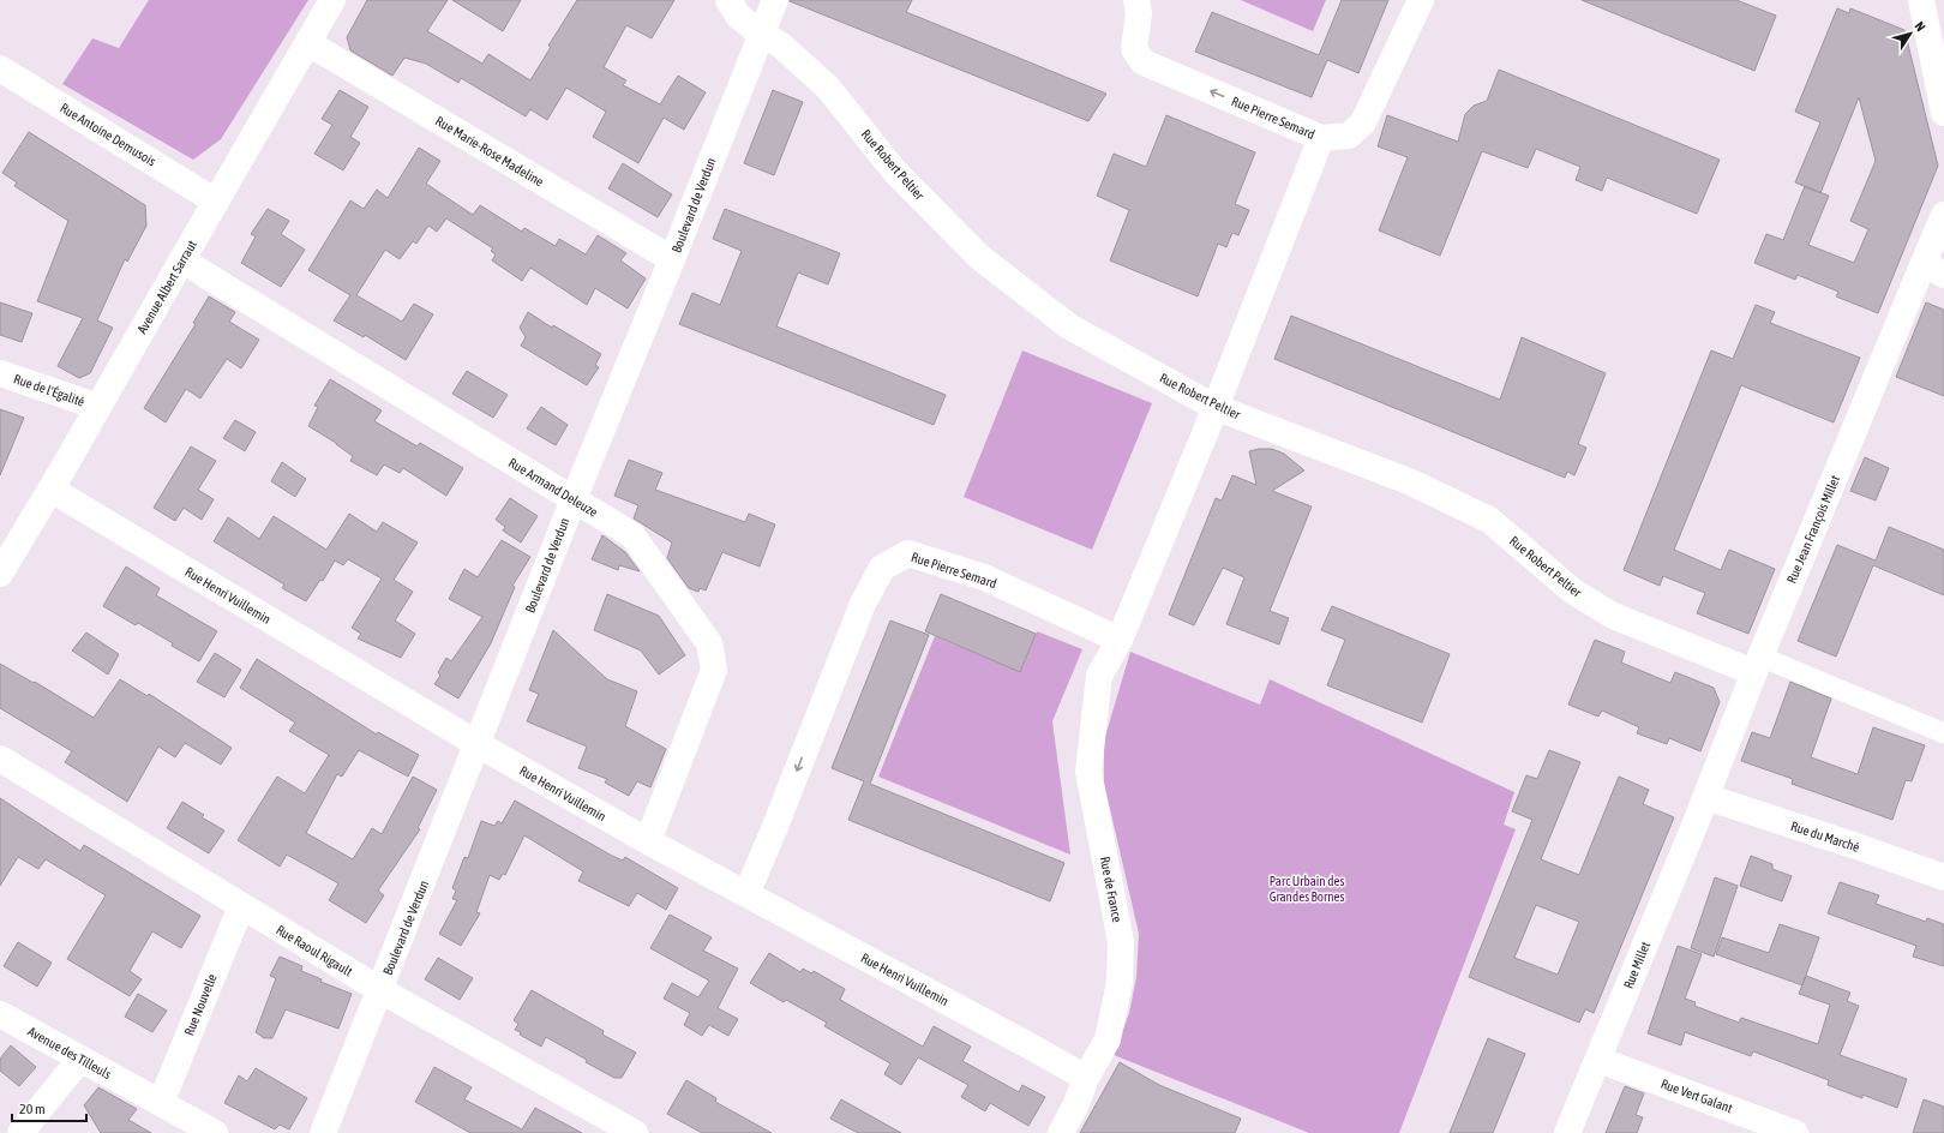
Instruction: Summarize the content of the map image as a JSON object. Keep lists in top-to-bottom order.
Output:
{
  "streets": {
    "street": [
      "Rue Pierre Semard",
      "Rue Antoine Demusois",
      "Rue Marie-Rose Madeline",
      "Rue Robert Peltier",
      "Boulevard de Verdun",
      "Avenue Albert Sarraut",
      "Rue de l'Égalité",
      "Rue Armand Deleuze",
      "Rue Jean François Millet",
      "Rue Henri Vuillemin",
      "Rue du Marché",
      "Rue de France",
      "Rue Raoul Rigault",
      "Rue Millet",
      "Rue Nouvelle",
      "Avenue des Tilleuls",
      "Rue Vert Galant"
    ]
  },
  "crossings": [
    ["Rue Pierre Semard", "Rue Henri Vuillemin"],
    ["Rue Pierre Semard", "Rue de France"],
    ["Rue Antoine Demusois", "Avenue Albert Sarraut"],
    ["Rue Marie-Rose Madeline", "Boulevard de Verdun"],
    ["Rue Marie-Rose Madeline", "Avenue Albert Sarraut"],
    ["Rue Robert Peltier", "Boulevard de Verdun"],
    ["Rue Robert Peltier", "Rue Jean François Millet"],
    ["Boulevard de Verdun", "Rue Armand Deleuze"],
    ["Boulevard de Verdun", "Rue Henri Vuillemin"],
    ["Boulevard de Verdun", "Rue Raoul Rigault"],
    ["Avenue Albert Sarraut", "Rue de l'Égalité"],
    ["Avenue Albert Sarraut", "Rue Armand Deleuze"],
    ["Avenue Albert Sarraut", "Rue Henri Vuillemin"],
    ["Rue Armand Deleuze", "Rue Henri Vuillemin"],
    ["Rue Jean François Millet", "Rue du Marché"],
    ["Rue Jean François Millet", "Rue Millet"],
    ["Rue Henri Vuillemin", "Rue de France"],
    ["Rue du Marché", "Rue Millet"],
    ["Rue Raoul Rigault", "Rue Nouvelle"],
    ["Rue Millet", "Rue Vert Galant"],
    ["Rue Nouvelle", "Avenue des Tilleuls"]
  ],
  "parks": ["Parc Urbain des Grandes Bornes"],
  "scale_bar": "20 m",
  "north": "top right"
}
